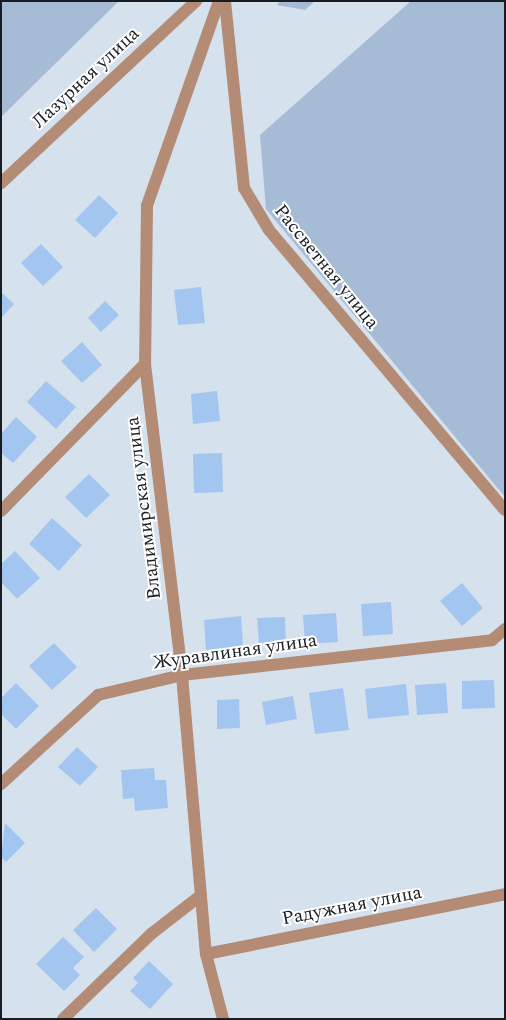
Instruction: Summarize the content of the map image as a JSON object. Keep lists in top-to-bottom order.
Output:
{
  "streets": {
    "street": [
      "Лазурная улица",
      "Рассветная улица",
      "Владимирская улица",
      "Журавлиная улица",
      "Радужная улица"
    ]
  },
  "crossings": [
    ["Владимирская улица", "Журавлиная улица"],
    ["Владимирская улица", "Радужная улица"]
  ]
}
